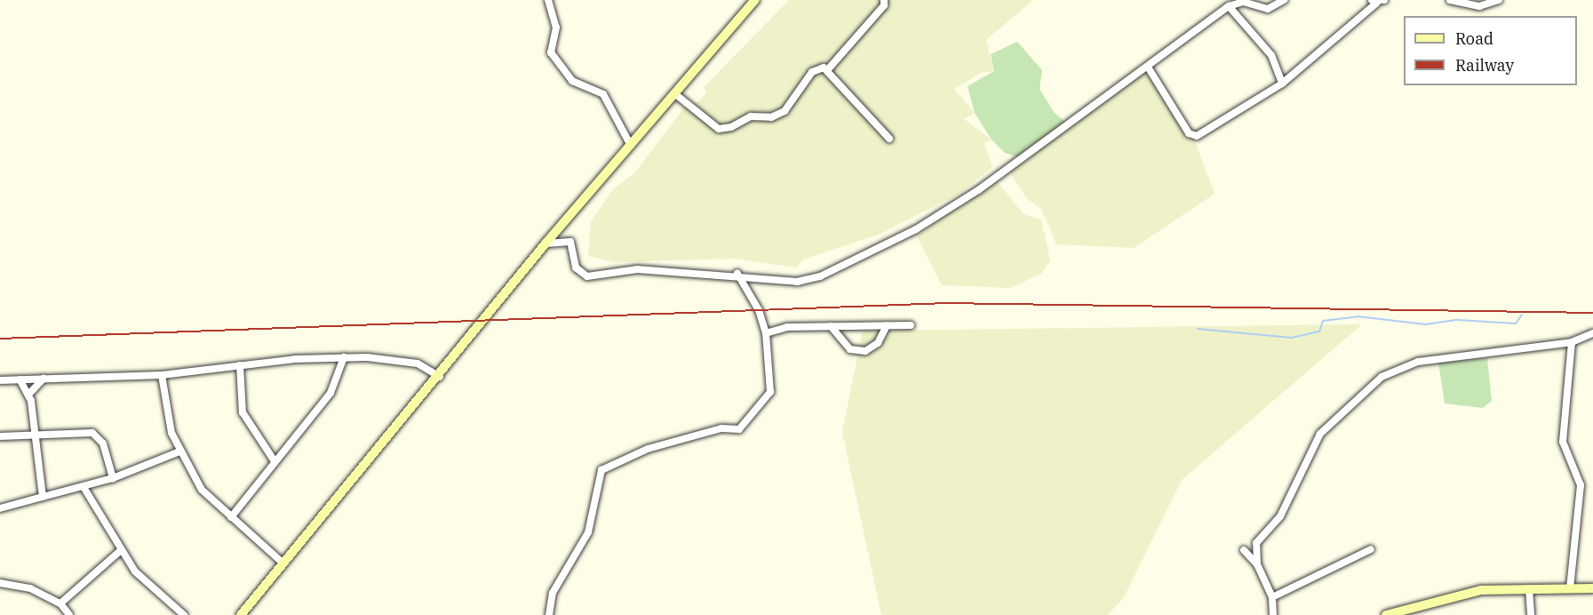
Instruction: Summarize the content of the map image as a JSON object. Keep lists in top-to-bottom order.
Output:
{
  "legend": ["Road", "Railway"]
}
